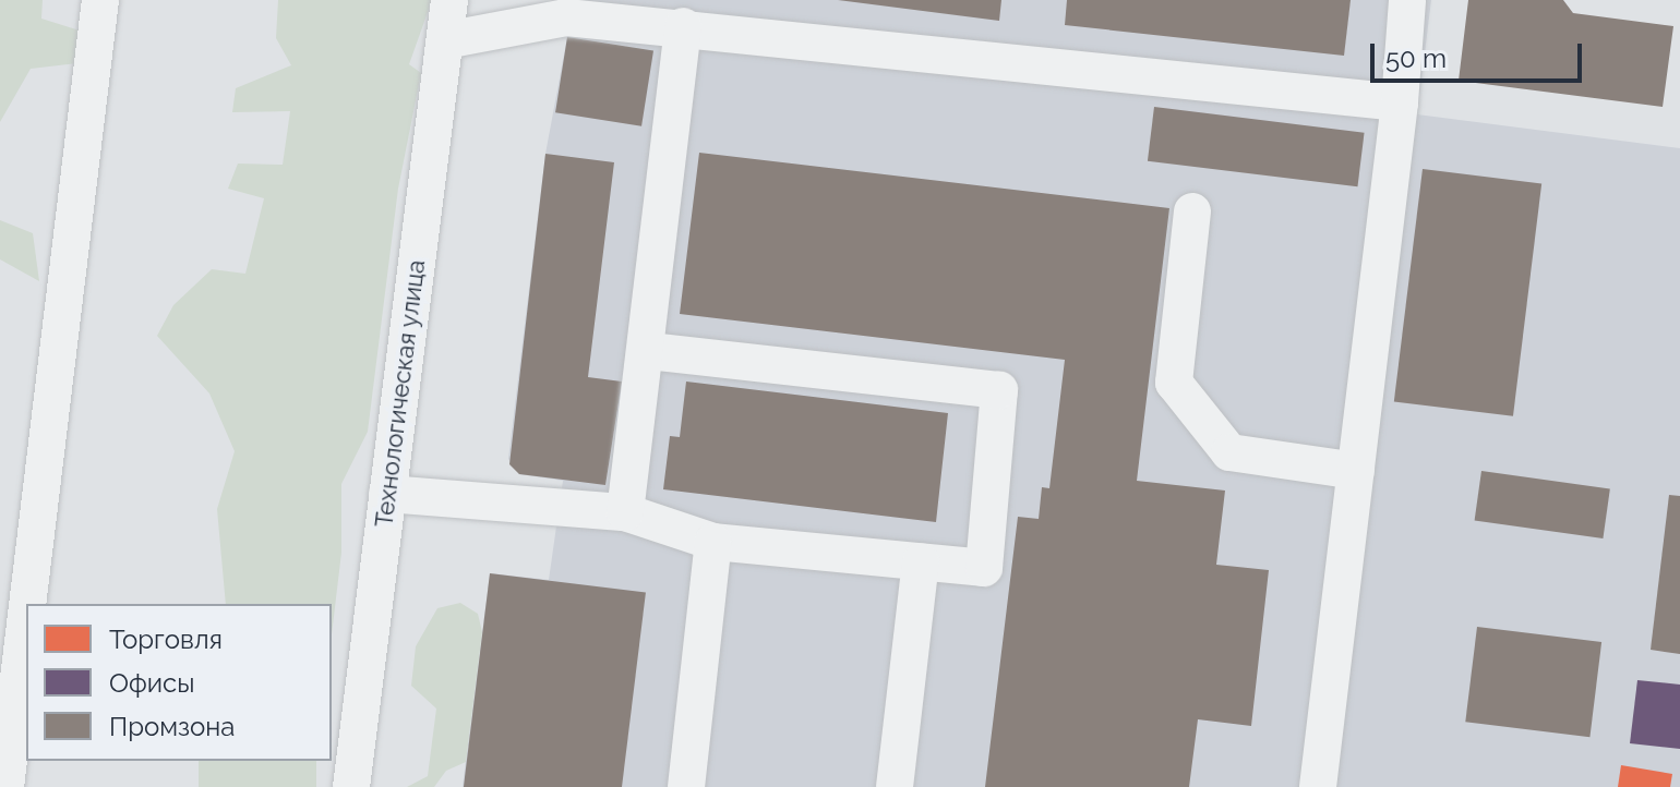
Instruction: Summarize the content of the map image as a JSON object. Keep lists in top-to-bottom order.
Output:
{
  "streets": {
    "street": ["Технологическая улица"]
  },
  "legend": ["Торговля", "Офисы", "Промзона"],
  "scale_bar": "50 m"
}
